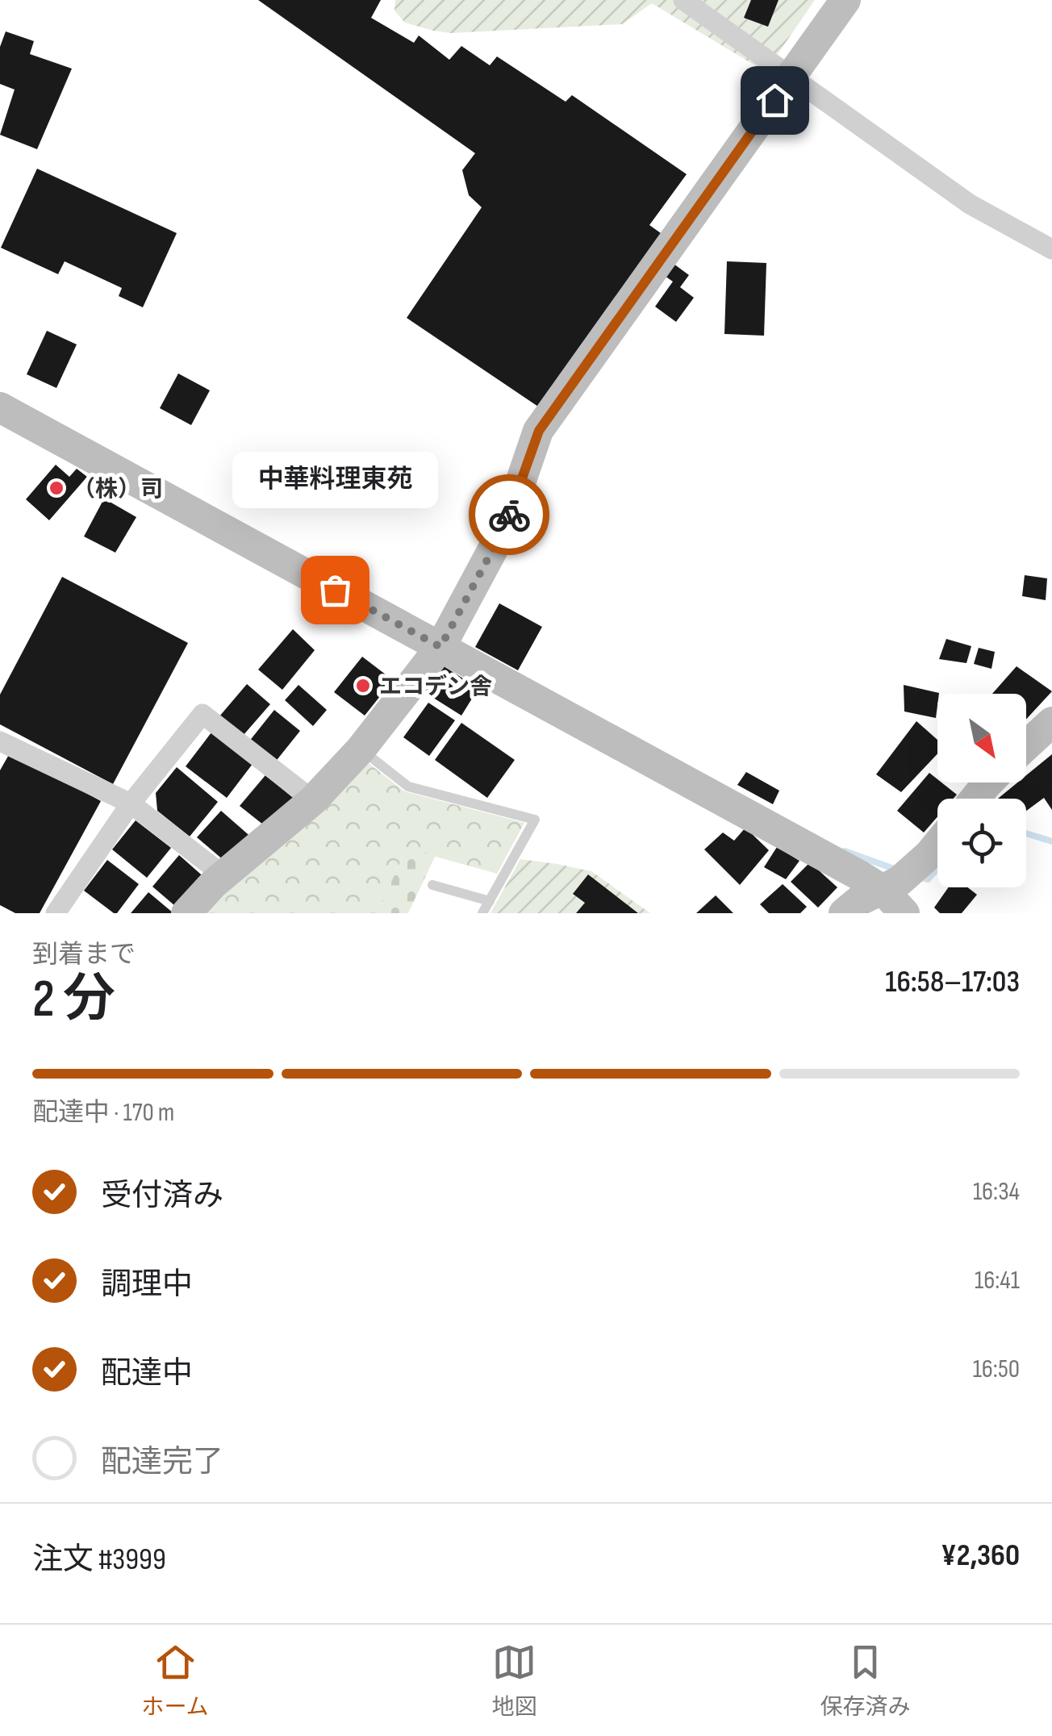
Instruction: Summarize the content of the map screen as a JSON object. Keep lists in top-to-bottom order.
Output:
{
  "places": ["（株）司", "中華料理東苑", "エコデン舎"],
  "north": "bottom right",
  "page": {
    "bubble": "中華料理東苑",
    "heading": ["2 分", "到着まで", "16:58–17:03"],
    "panel": ["注文 #3999", "¥2,360"],
    "bar": "配達中 · 170 m",
    "list": [
      ["受付済み", "16:34"],
      ["調理中", "16:41"],
      ["配達中", "16:50"],
      "配達完了"
    ],
    "tabs": ["ホーム", "地図", "保存済み"]
  }
}
